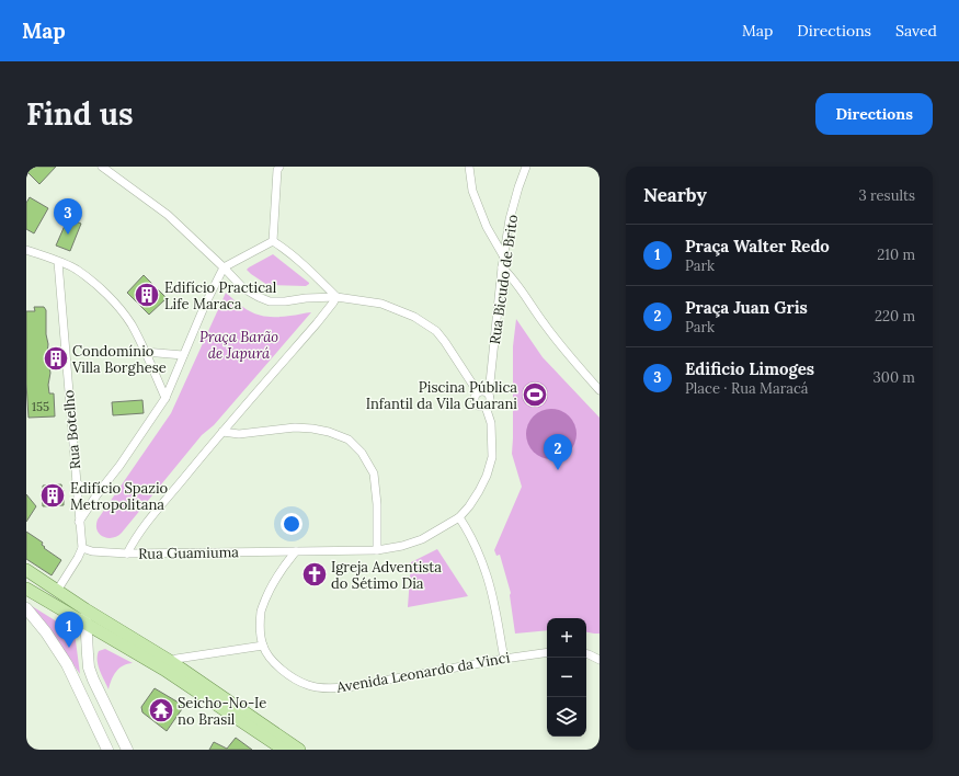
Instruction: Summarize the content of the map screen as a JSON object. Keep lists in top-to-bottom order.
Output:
{
  "streets": {
    "street": [
      "Rua Bicudo de Brito",
      "Rua Botelho",
      "Rua Guamiuma",
      "Avenida Leonardo da Vinci"
    ]
  },
  "crossings": [
    ["Rua Botelho", "Rua Guamiuma"],
    ["Rua Guamiuma", "Avenida Leonardo da Vinci"]
  ],
  "parks": ["Praça Barão de Japurá"],
  "places": {
    "building": ["Edifício Practical Life Maraca", "Condomínio Villa Borghese", "Edifício Spazio Metropolitana"],
    "sports": ["Piscina Pública Infantil da Vila Guarani"],
    "church": ["Igreja Adventista do Sétimo Dia"],
    "temple": ["Seicho-No-Ie no Brasil"]
  },
  "house_numbers": ["155"],
  "page": {
    "header": "Map",
    "nav": ["Map", "Directions", "Saved"],
    "buttons": "Directions",
    "title": "Find us",
    "heading": ["Nearby", "3 results"],
    "pins": ["3", "2", "1"],
    "list": [
      {
        "mark": "1",
        "name": "Praça Walter Redo",
        "note": "Park",
        "value": "210 m"
      },
      {
        "mark": "2",
        "name": "Praça Juan Gris",
        "note": "Park",
        "value": "220 m"
      },
      {
        "mark": "3",
        "name": "Edificio Limoges",
        "note": "Place · Rua Maracá",
        "value": "300 m"
      }
    ],
    "map_buttons": ["+", "−"]
  }
}
